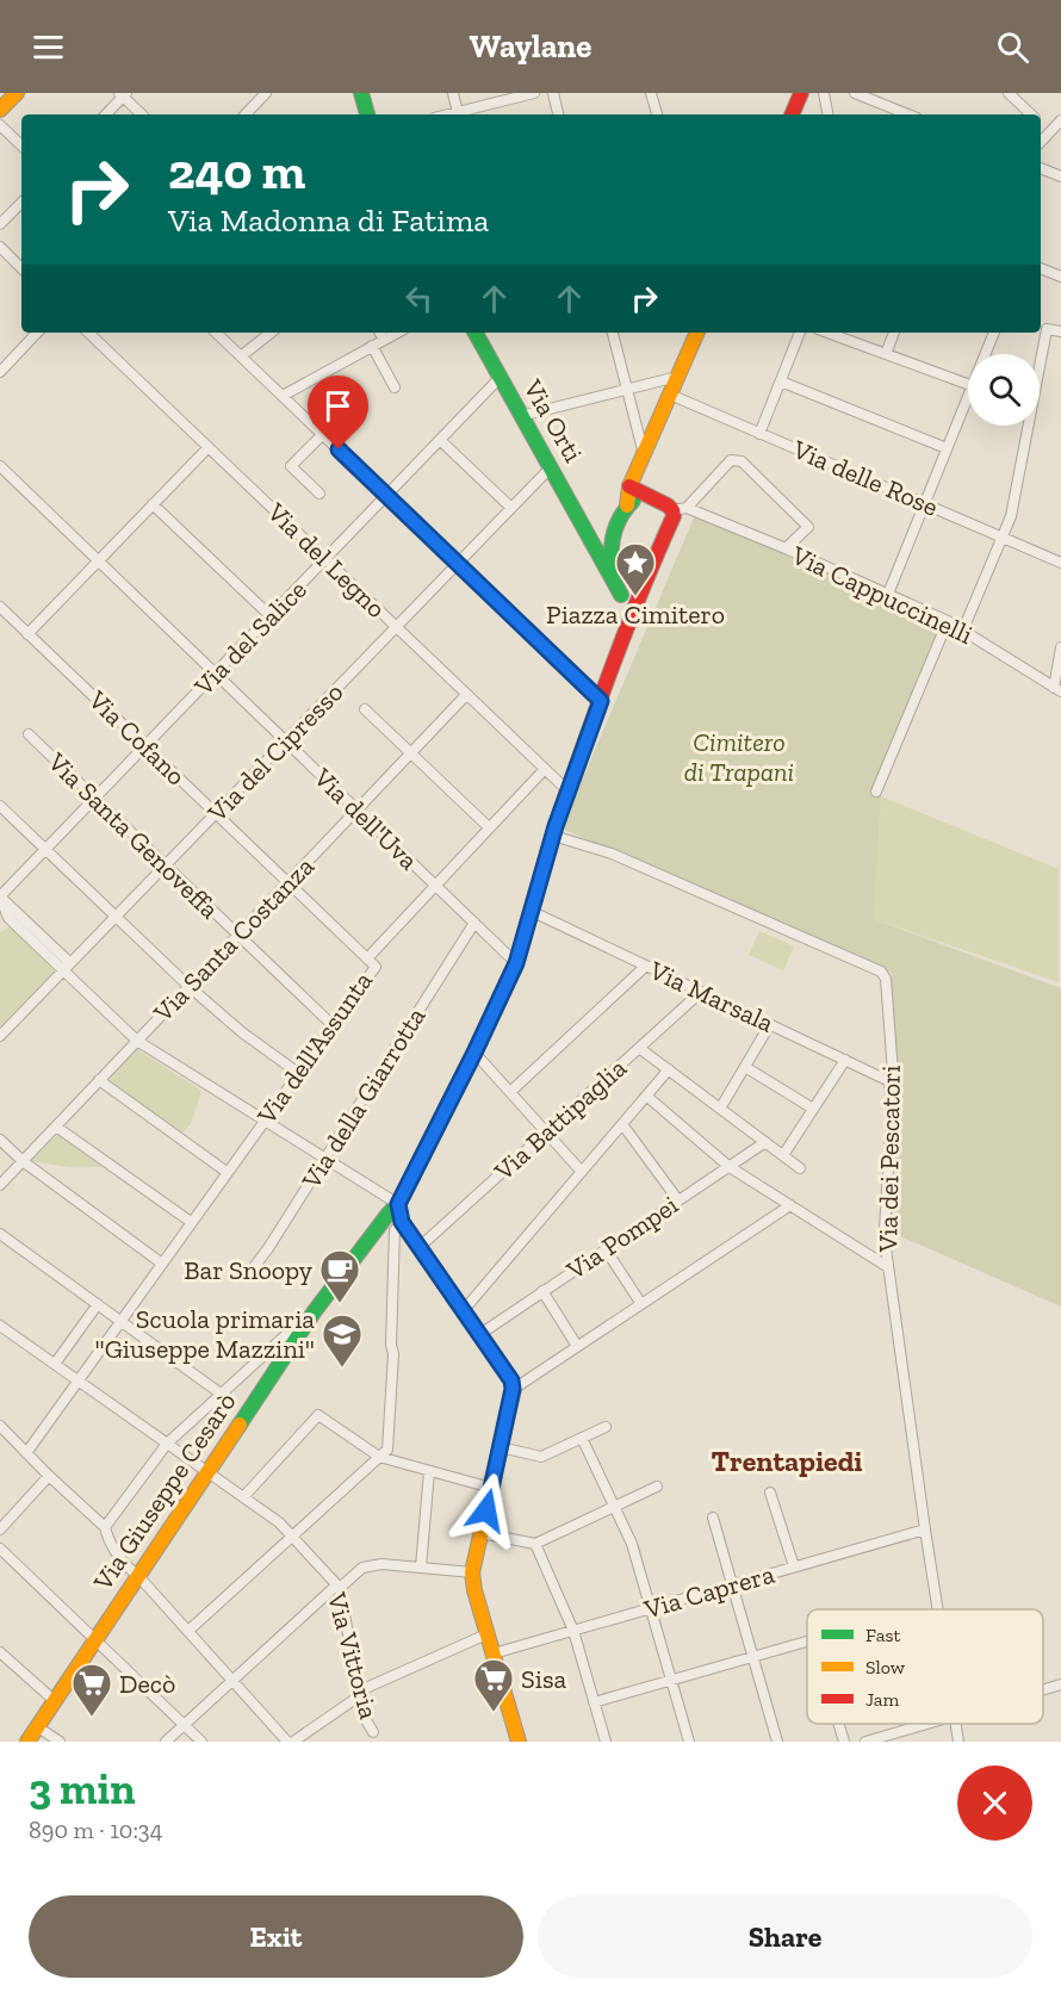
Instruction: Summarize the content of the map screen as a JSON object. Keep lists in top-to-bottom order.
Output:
{
  "streets": {
    "street": [
      "Via Orti",
      "Via delle Rose",
      "Via del Legno",
      "Via Cappuccinelli",
      "Via del Salice",
      "Via Cofano",
      "Via del Cipresso",
      "Via dell'Uva",
      "Via Santa Genoveffa",
      "Via Santa Costanza",
      "Via Marsala",
      "Via dell'Assunta",
      "Via della Giarrotta",
      "Via Battipaglia",
      "Via dei Pescatori",
      "Via Pompei",
      "Via Giuseppe Cesarò",
      "Via Caprera",
      "Via Vittoria"
    ]
  },
  "crossings": [
    ["Via Orti", "Via del Salice"],
    ["Via Orti", "Via del Cipresso"],
    ["Via del Legno", "Via del Salice"],
    ["Via del Legno", "Via del Cipresso"],
    ["Via del Legno", "Via Santa Costanza"],
    ["Via del Legno", "Via dell'Assunta"],
    ["Via del Legno", "Via Giuseppe Cesarò"],
    ["Via del Salice", "Via Cofano"],
    ["Via del Salice", "Via dell'Uva"],
    ["Via del Salice", "Via Santa Genoveffa"],
    ["Via Cofano", "Via del Cipresso"],
    ["Via Cofano", "Via Santa Costanza"],
    ["Via Cofano", "Via dell'Assunta"],
    ["Via del Cipresso", "Via dell'Uva"],
    ["Via del Cipresso", "Via Santa Genoveffa"],
    ["Via dell'Uva", "Via Santa Costanza"],
    ["Via dell'Uva", "Via dell'Assunta"],
    ["Via dell'Uva", "Via della Giarrotta"],
    ["Via dell'Uva", "Via Giuseppe Cesarò"],
    ["Via Santa Genoveffa", "Via Santa Costanza"],
    ["Via Santa Genoveffa", "Via dell'Assunta"],
    ["Via Marsala", "Via Battipaglia"],
    ["Via Marsala", "Via dei Pescatori"],
    ["Via Marsala", "Via Giuseppe Cesarò"],
    ["Via dell'Assunta", "Via Vittoria"],
    ["Via dei Pescatori", "Via Giuseppe Cesarò"],
    ["Via dei Pescatori", "Via Caprera"],
    ["Via Giuseppe Cesarò", "Via Vittoria"]
  ],
  "districts": ["Trentapiedi"],
  "parks": ["Cimitero di Trapani"],
  "places": {
    "place": ["Piazza Cimitero"],
    "cafe": ["Bar Snoopy"],
    "school or university": ["Scuola primaria \"Giuseppe Mazzini\""],
    "supermarket": ["Sisa", "Decò"]
  },
  "legend": ["Fast", "Slow", "Jam"],
  "page": {
    "header": "Waylane",
    "turn": ["240 m", "Via Madonna di Fatima"],
    "heading": ["3 min", "890 m · 10:34"],
    "buttons": ["Exit", "Share"]
  }
}
